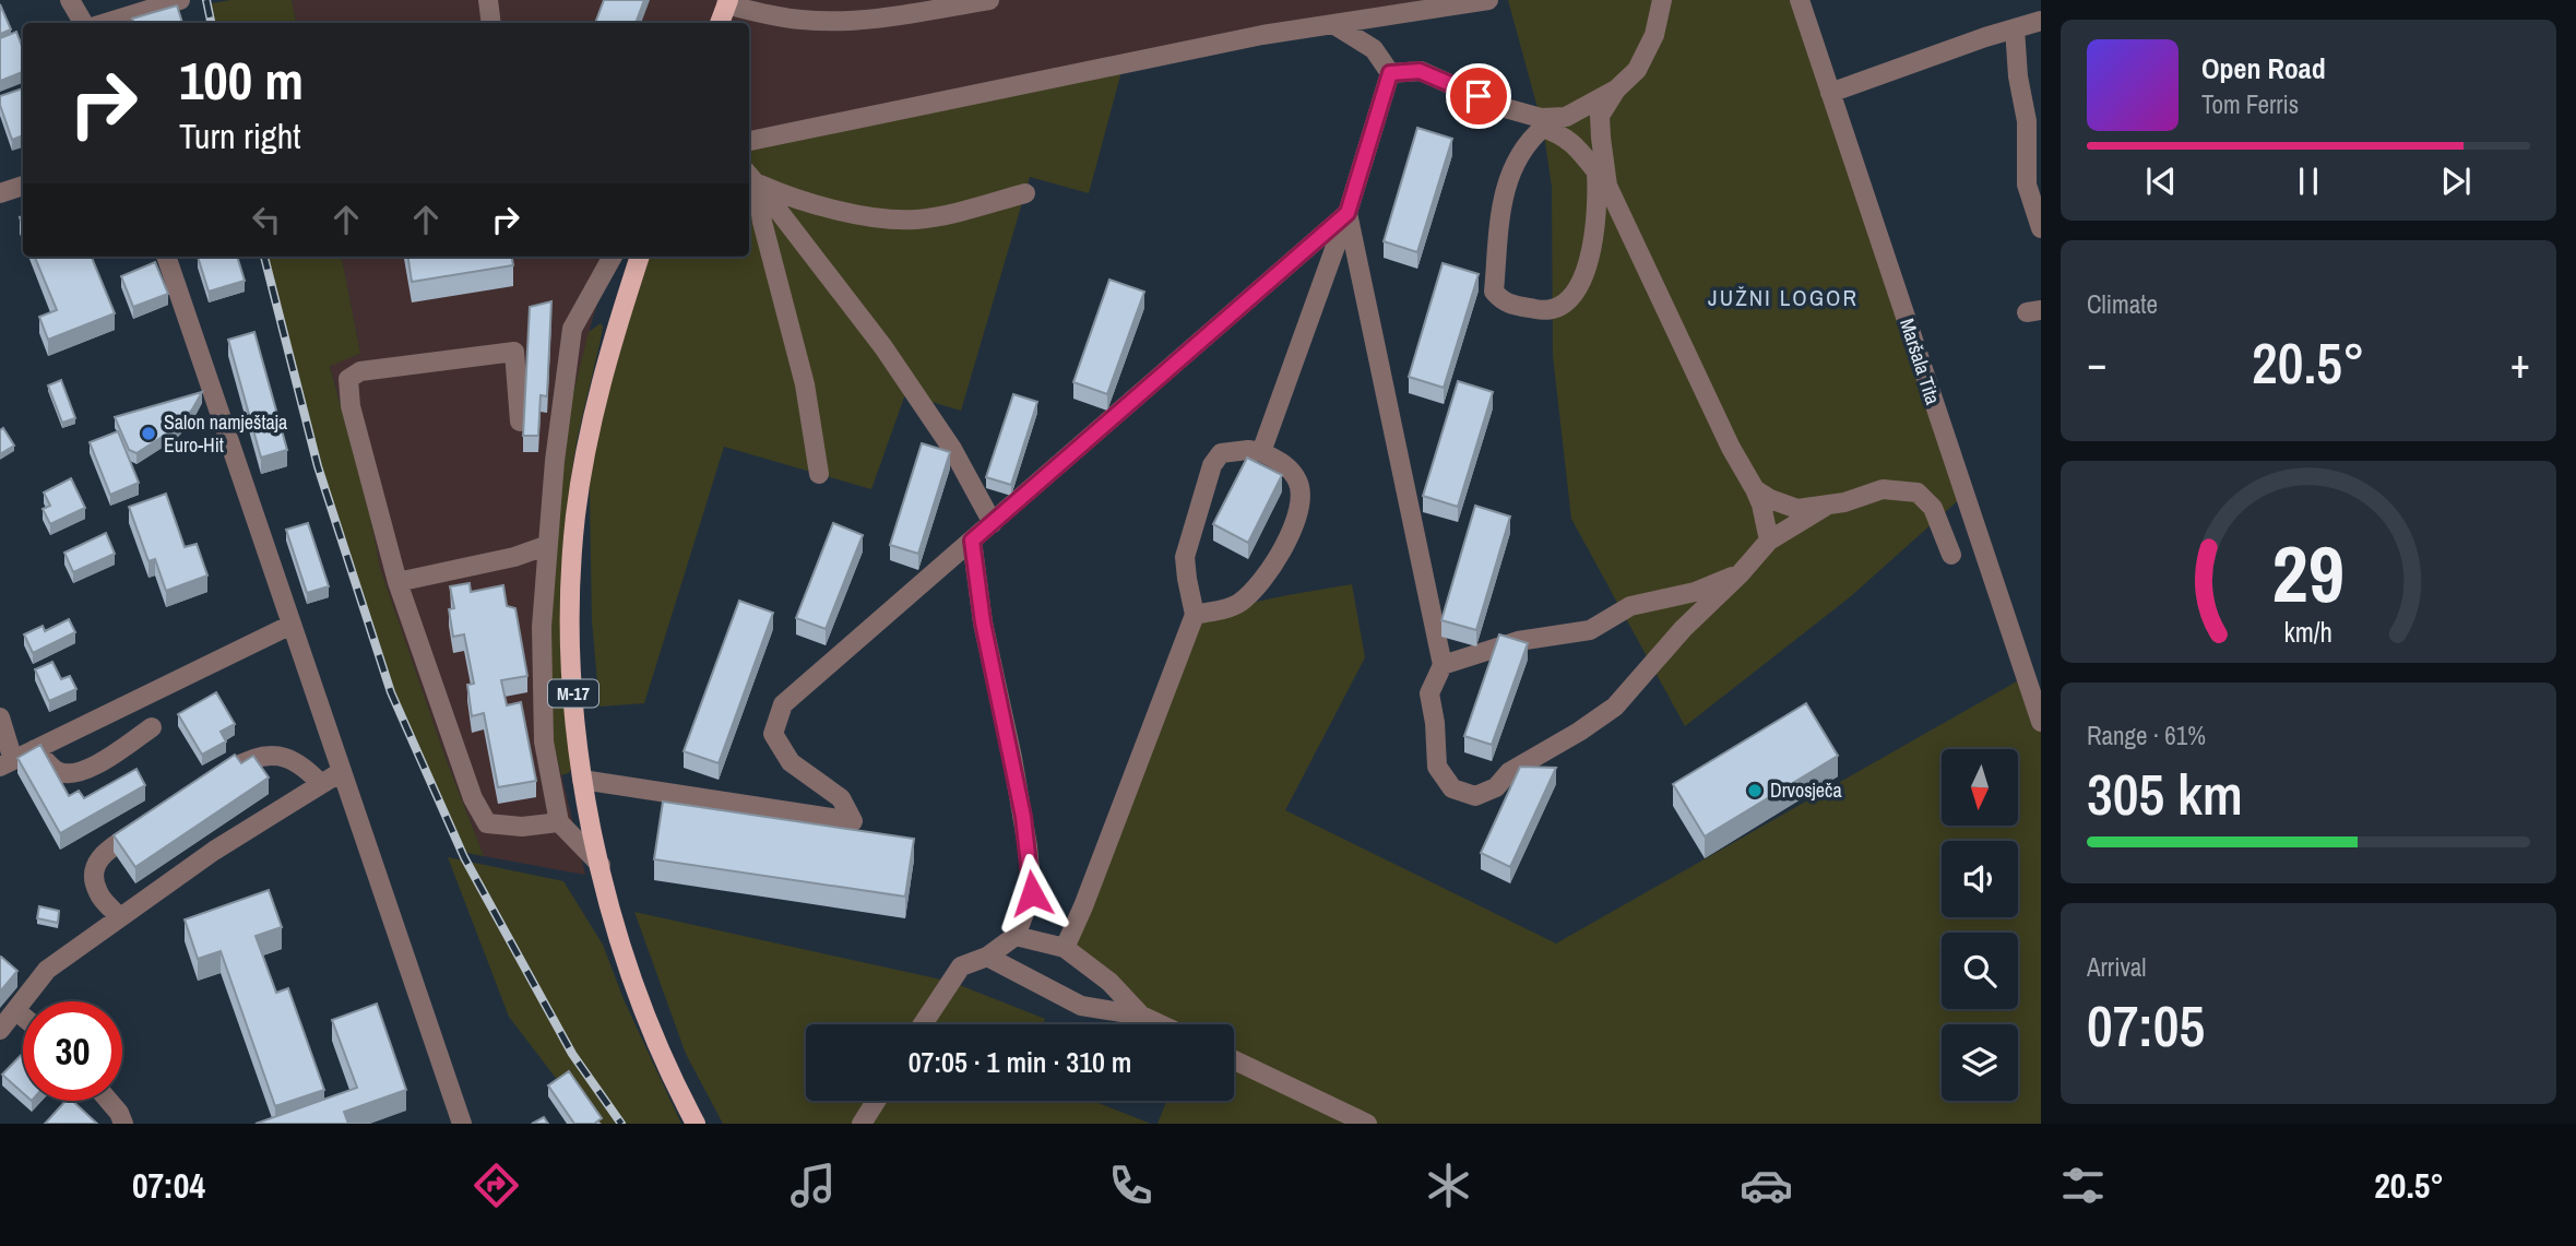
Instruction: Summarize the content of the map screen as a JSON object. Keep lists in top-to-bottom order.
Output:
{
  "streets": {
    "main road": ["M-17"],
    "street": ["Maršala Tita"]
  },
  "districts": ["JUŽNI LOGOR"],
  "places": ["Salon namještaja Euro-Hit", "Drvosječa"],
  "north": "bottom",
  "page": {
    "turn": ["100 m", "Turn right"],
    "song": ["Open Road", "Tom Ferris"],
    "tile": [
      "Climate",
      ["Range · 61%", "305 km"],
      ["Arrival", "07:05"]
    ],
    "heat": ["−", "20.5°", "+"],
    "limit": "30",
    "trip": "07:05 · 1 min · 310 m",
    "tabs": ["07:04", "20.5°"],
    "gauge": ["29", "km/h"]
  }
}
